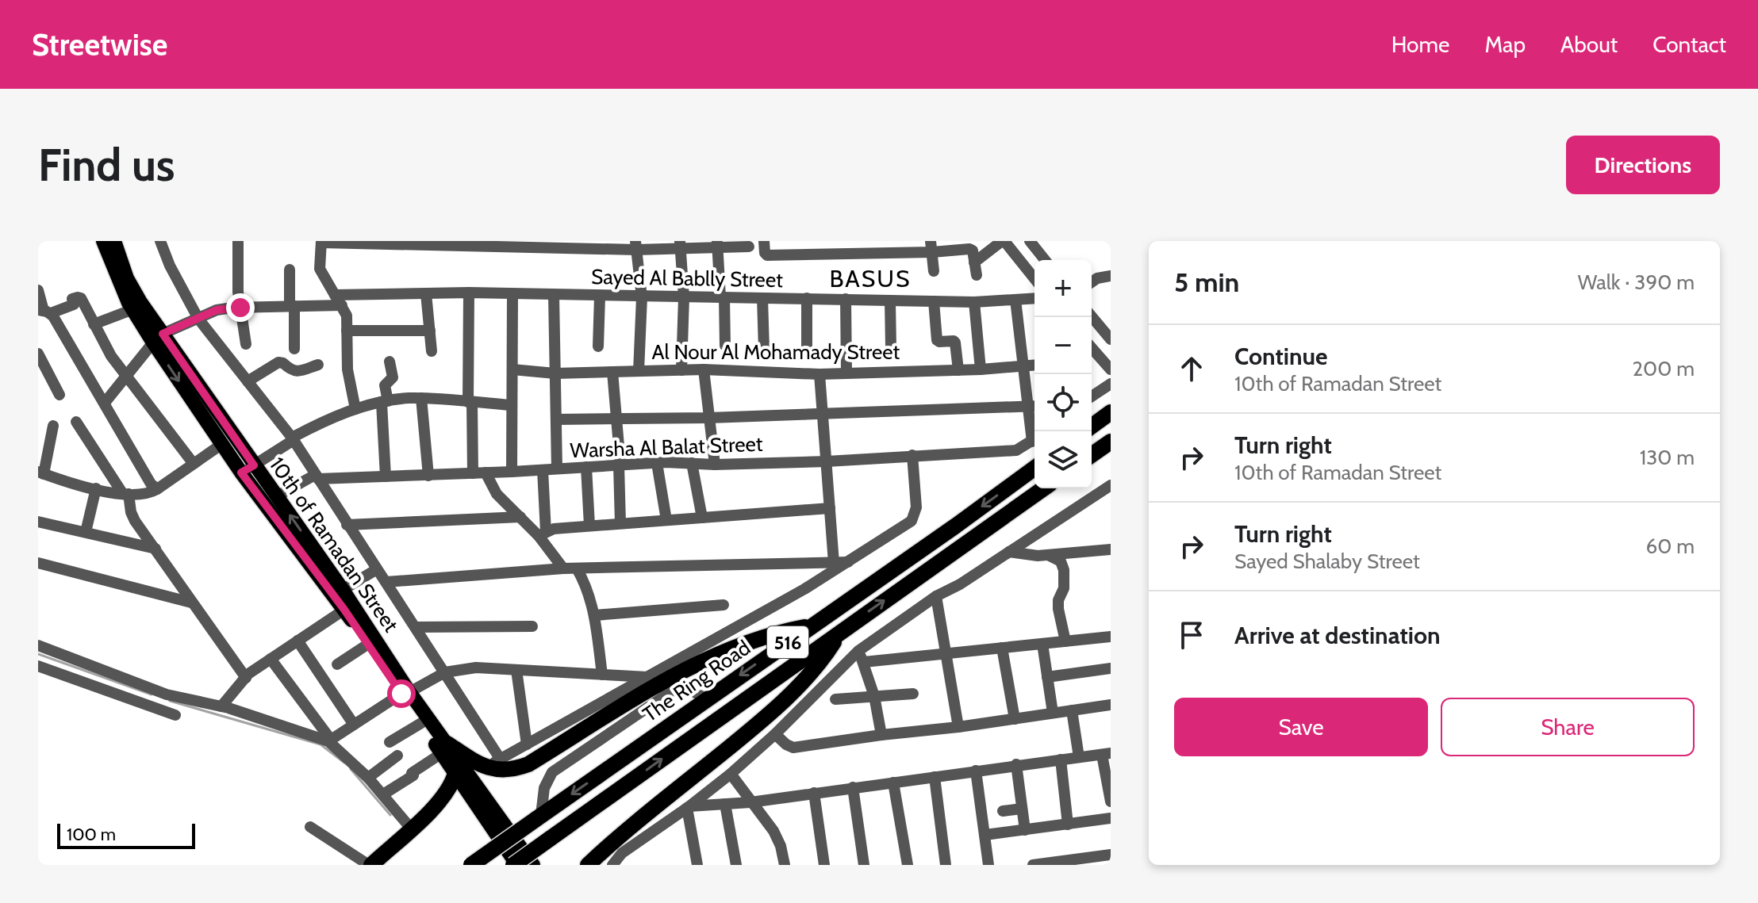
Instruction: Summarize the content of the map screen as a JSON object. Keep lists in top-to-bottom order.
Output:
{
  "streets": {
    "highway": ["516", "The Ring Road"],
    "main road": ["10th of Ramadan Street"],
    "street": ["Sayed Al Bablly Street", "Al Nour Al Mohamady Street", "Warsha Al Balat Street"]
  },
  "crossings": [
    ["10th of Ramadan Street", "The Ring Road"]
  ],
  "districts": ["BASUS"],
  "scale_bar": "100 m",
  "page": {
    "header": "Streetwise",
    "nav": [
      "Home",
      "Map",
      "About",
      "Contact"
    ],
    "buttons": [
      "Directions",
      ["Save", "Share"]
    ],
    "title": "Find us",
    "heading": ["5 min", "Walk · 390 m"],
    "map_buttons": ["+", "−"],
    "list": [
      ["Continue", "10th of Ramadan Street", "200 m"],
      ["Turn right", "10th of Ramadan Street", "130 m"],
      ["Turn right", "Sayed Shalaby Street", "60 m"],
      "Arrive at destination"
    ],
    "scale": "100 m"
  }
}
